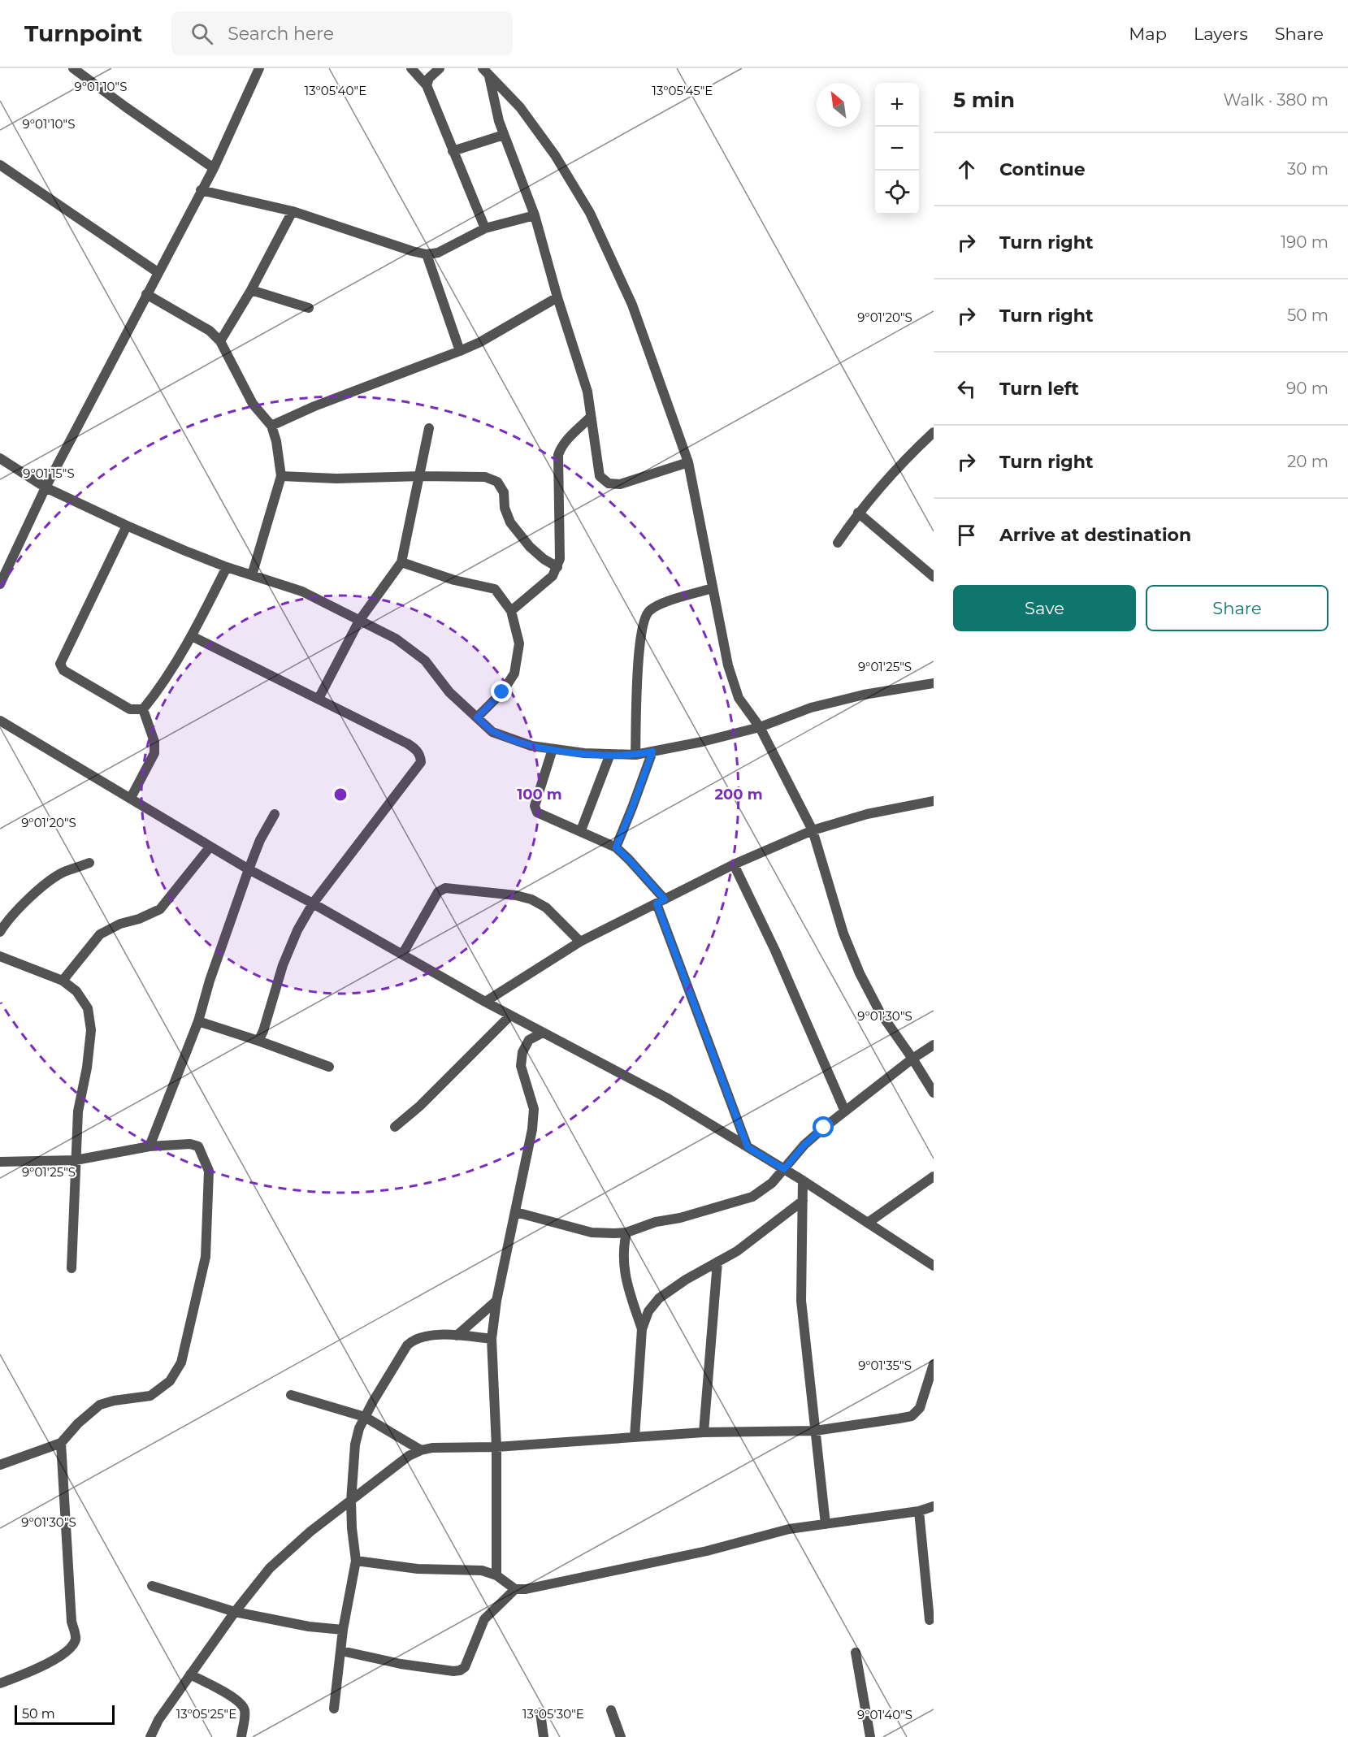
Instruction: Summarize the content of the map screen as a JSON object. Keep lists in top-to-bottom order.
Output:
{
  "scale_bar": "50 m",
  "north": "top left",
  "page": {
    "header": "Turnpoint",
    "search": "Search here",
    "nav": ["Map", "Layers", "Share"],
    "heading": ["5 min", "Walk · 380 m"],
    "map_buttons": ["+", "−"],
    "list": [
      ["Continue", "30 m"],
      ["Turn right", "190 m"],
      ["Turn right", "50 m"],
      ["Turn left", "90 m"],
      ["Turn right", "20 m"],
      "Arrive at destination"
    ],
    "buttons": ["Save", "Share"],
    "scale": "50 m"
  },
  "coordinates": [
    "9°01'10\"S",
    "13°05'40\"E",
    "13°05'45\"E",
    "9°01'20\"S",
    "9°01'15\"S",
    "9°01'25\"S",
    "9°01'30\"S",
    "9°01'35\"S",
    "13°05'25\"E",
    "13°05'30\"E",
    "9°01'40\"S"
  ],
  "rings": ["100 m", "200 m"]
}
